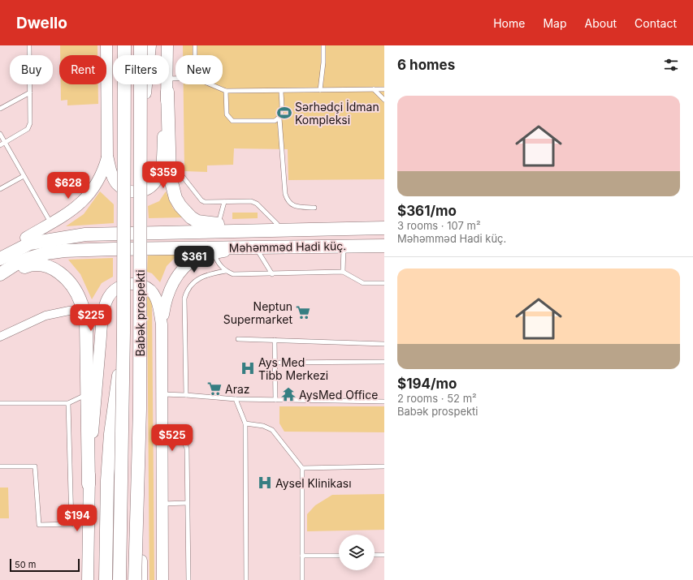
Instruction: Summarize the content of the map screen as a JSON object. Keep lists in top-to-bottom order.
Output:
{
  "streets": {
    "main road": ["Məhəmməd Hadi küç.", "Babək prospekti"]
  },
  "places": {
    "sports": ["Sərhədçi İdman Kompleksi"],
    "supermarket": ["Neptun Supermarket", "Araz"],
    "hospital": ["Ays Med Tibb Merkezi", "Aysel Klinikası"],
    "temple": ["AysMed Office"]
  },
  "scale_bar": "50 m",
  "page": {
    "header": "Dwello",
    "nav": [
      "Home",
      "Map",
      "About",
      "Contact"
    ],
    "heading": "6 homes",
    "chip": [
      "Buy",
      "Rent",
      "Filters",
      "New"
    ],
    "list": [
      {
        "name": "$361/mo",
        "note": "3 rooms · 107 m² · Məhəmməd Hadi küç."
      },
      {
        "name": "$194/mo",
        "note": "2 rooms · 52 m² · Babək prospekti"
      }
    ],
    "price": [
      "$359",
      "$628",
      "$361",
      "$225",
      "$525",
      "$194"
    ],
    "scale": "50 m"
  }
}
